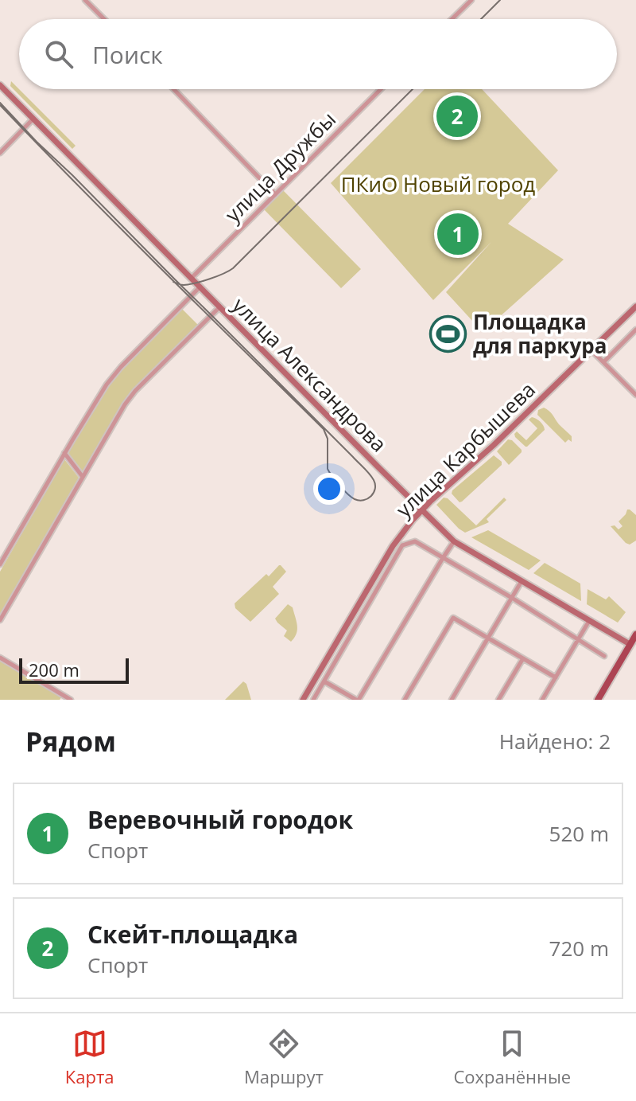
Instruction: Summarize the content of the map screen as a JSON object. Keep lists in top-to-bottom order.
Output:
{
  "streets": {
    "main road": ["улица Александрова", "улица Карбышева"],
    "street": ["улица Дружбы"]
  },
  "crossings": [
    ["улица Дружбы", "улица Александрова"],
    ["улица Александрова", "улица Карбышева"]
  ],
  "parks": ["ПКиО Новый город"],
  "places": {
    "sports": ["Площадка для паркура"]
  },
  "scale_bar": "200 m",
  "page": {
    "search": "Поиск",
    "pins": ["2", "1"],
    "scale": "200 m",
    "heading": ["Рядом", "Найдено: 2"],
    "list": [
      {
        "mark": "1",
        "name": "Веревочный городок",
        "note": "Спорт",
        "value": "520 m"
      },
      {
        "mark": "2",
        "name": "Скейт-площадка",
        "note": "Спорт",
        "value": "720 m"
      }
    ],
    "nav": ["Карта", "Маршрут", "Сохранённые"]
  }
}
